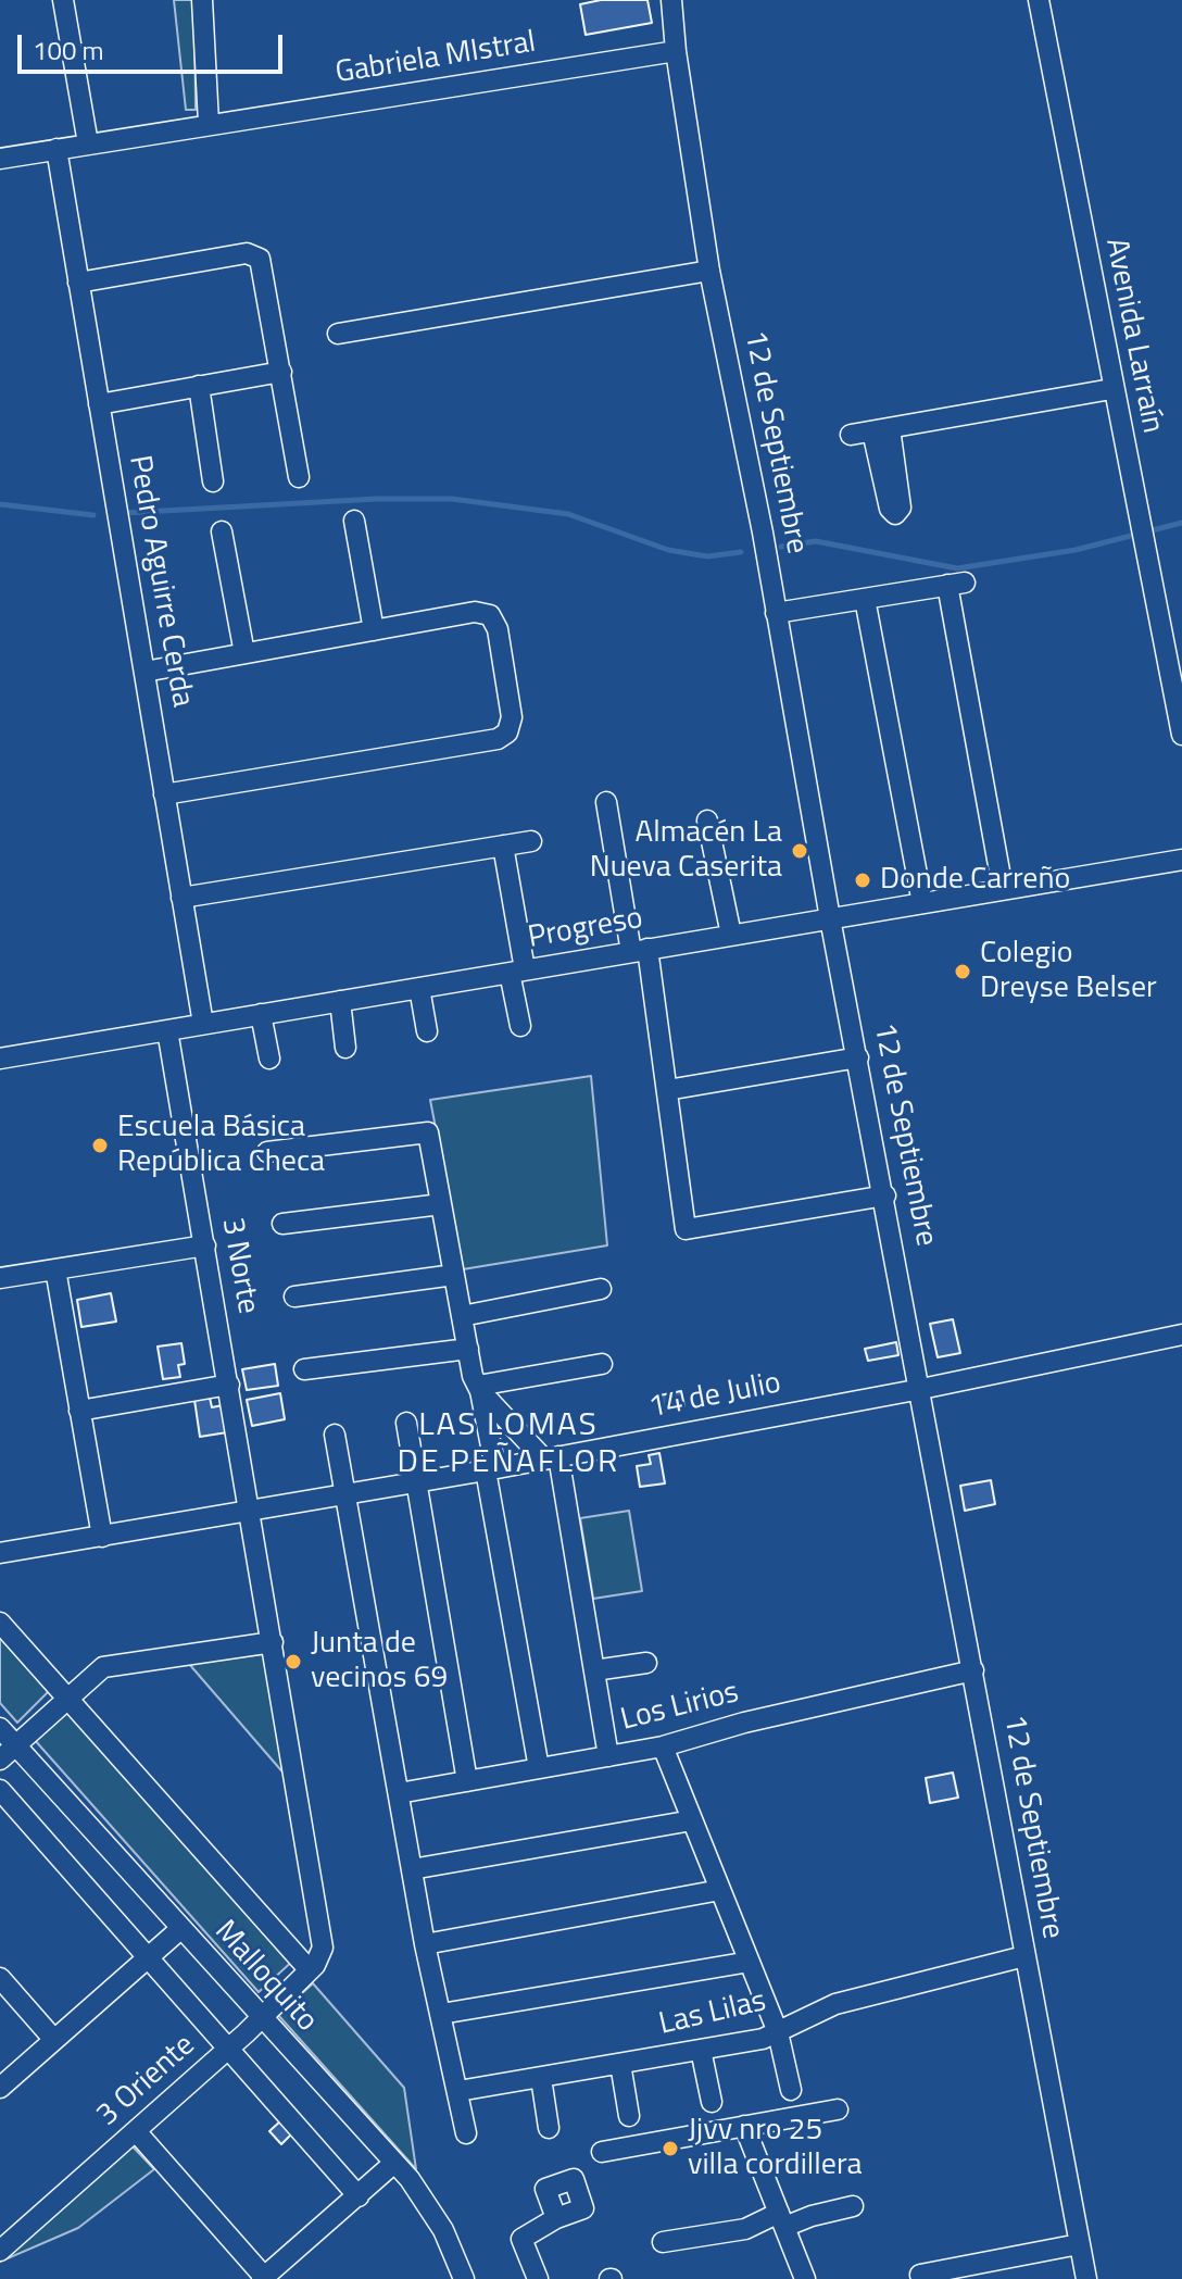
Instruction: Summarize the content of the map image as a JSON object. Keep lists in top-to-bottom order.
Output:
{
  "streets": {
    "street": [
      "Gabriela MIstral",
      "Avenida Larraín",
      "12 de Septiembre",
      "Pedro Aguirre Cerda",
      "Progreso",
      "3 Norte",
      "14 de Julio",
      "Los Lirios",
      "Malloquito",
      "Las Lilas",
      "3 Oriente"
    ]
  },
  "crossings": [
    ["Gabriela MIstral", "12 de Septiembre"],
    ["Gabriela MIstral", "Pedro Aguirre Cerda"],
    ["12 de Septiembre", "Progreso"],
    ["12 de Septiembre", "14 de Julio"],
    ["12 de Septiembre", "Los Lirios"],
    ["12 de Septiembre", "Las Lilas"],
    ["Pedro Aguirre Cerda", "Progreso"],
    ["Progreso", "3 Norte"],
    ["3 Norte", "14 de Julio"],
    ["3 Norte", "3 Oriente"],
    ["Malloquito", "3 Oriente"]
  ],
  "districts": ["LAS LOMAS DE PEÑAFLOR"],
  "places": [
    "Almacén La Nueva Caserita",
    "Donde Carreño",
    "Colegio Dreyse Belser",
    "Escuela Básica República Checa",
    "Junta de vecinos 69",
    "Jjvv nro 25 villa cordillera"
  ],
  "scale_bar": "100 m"
}
